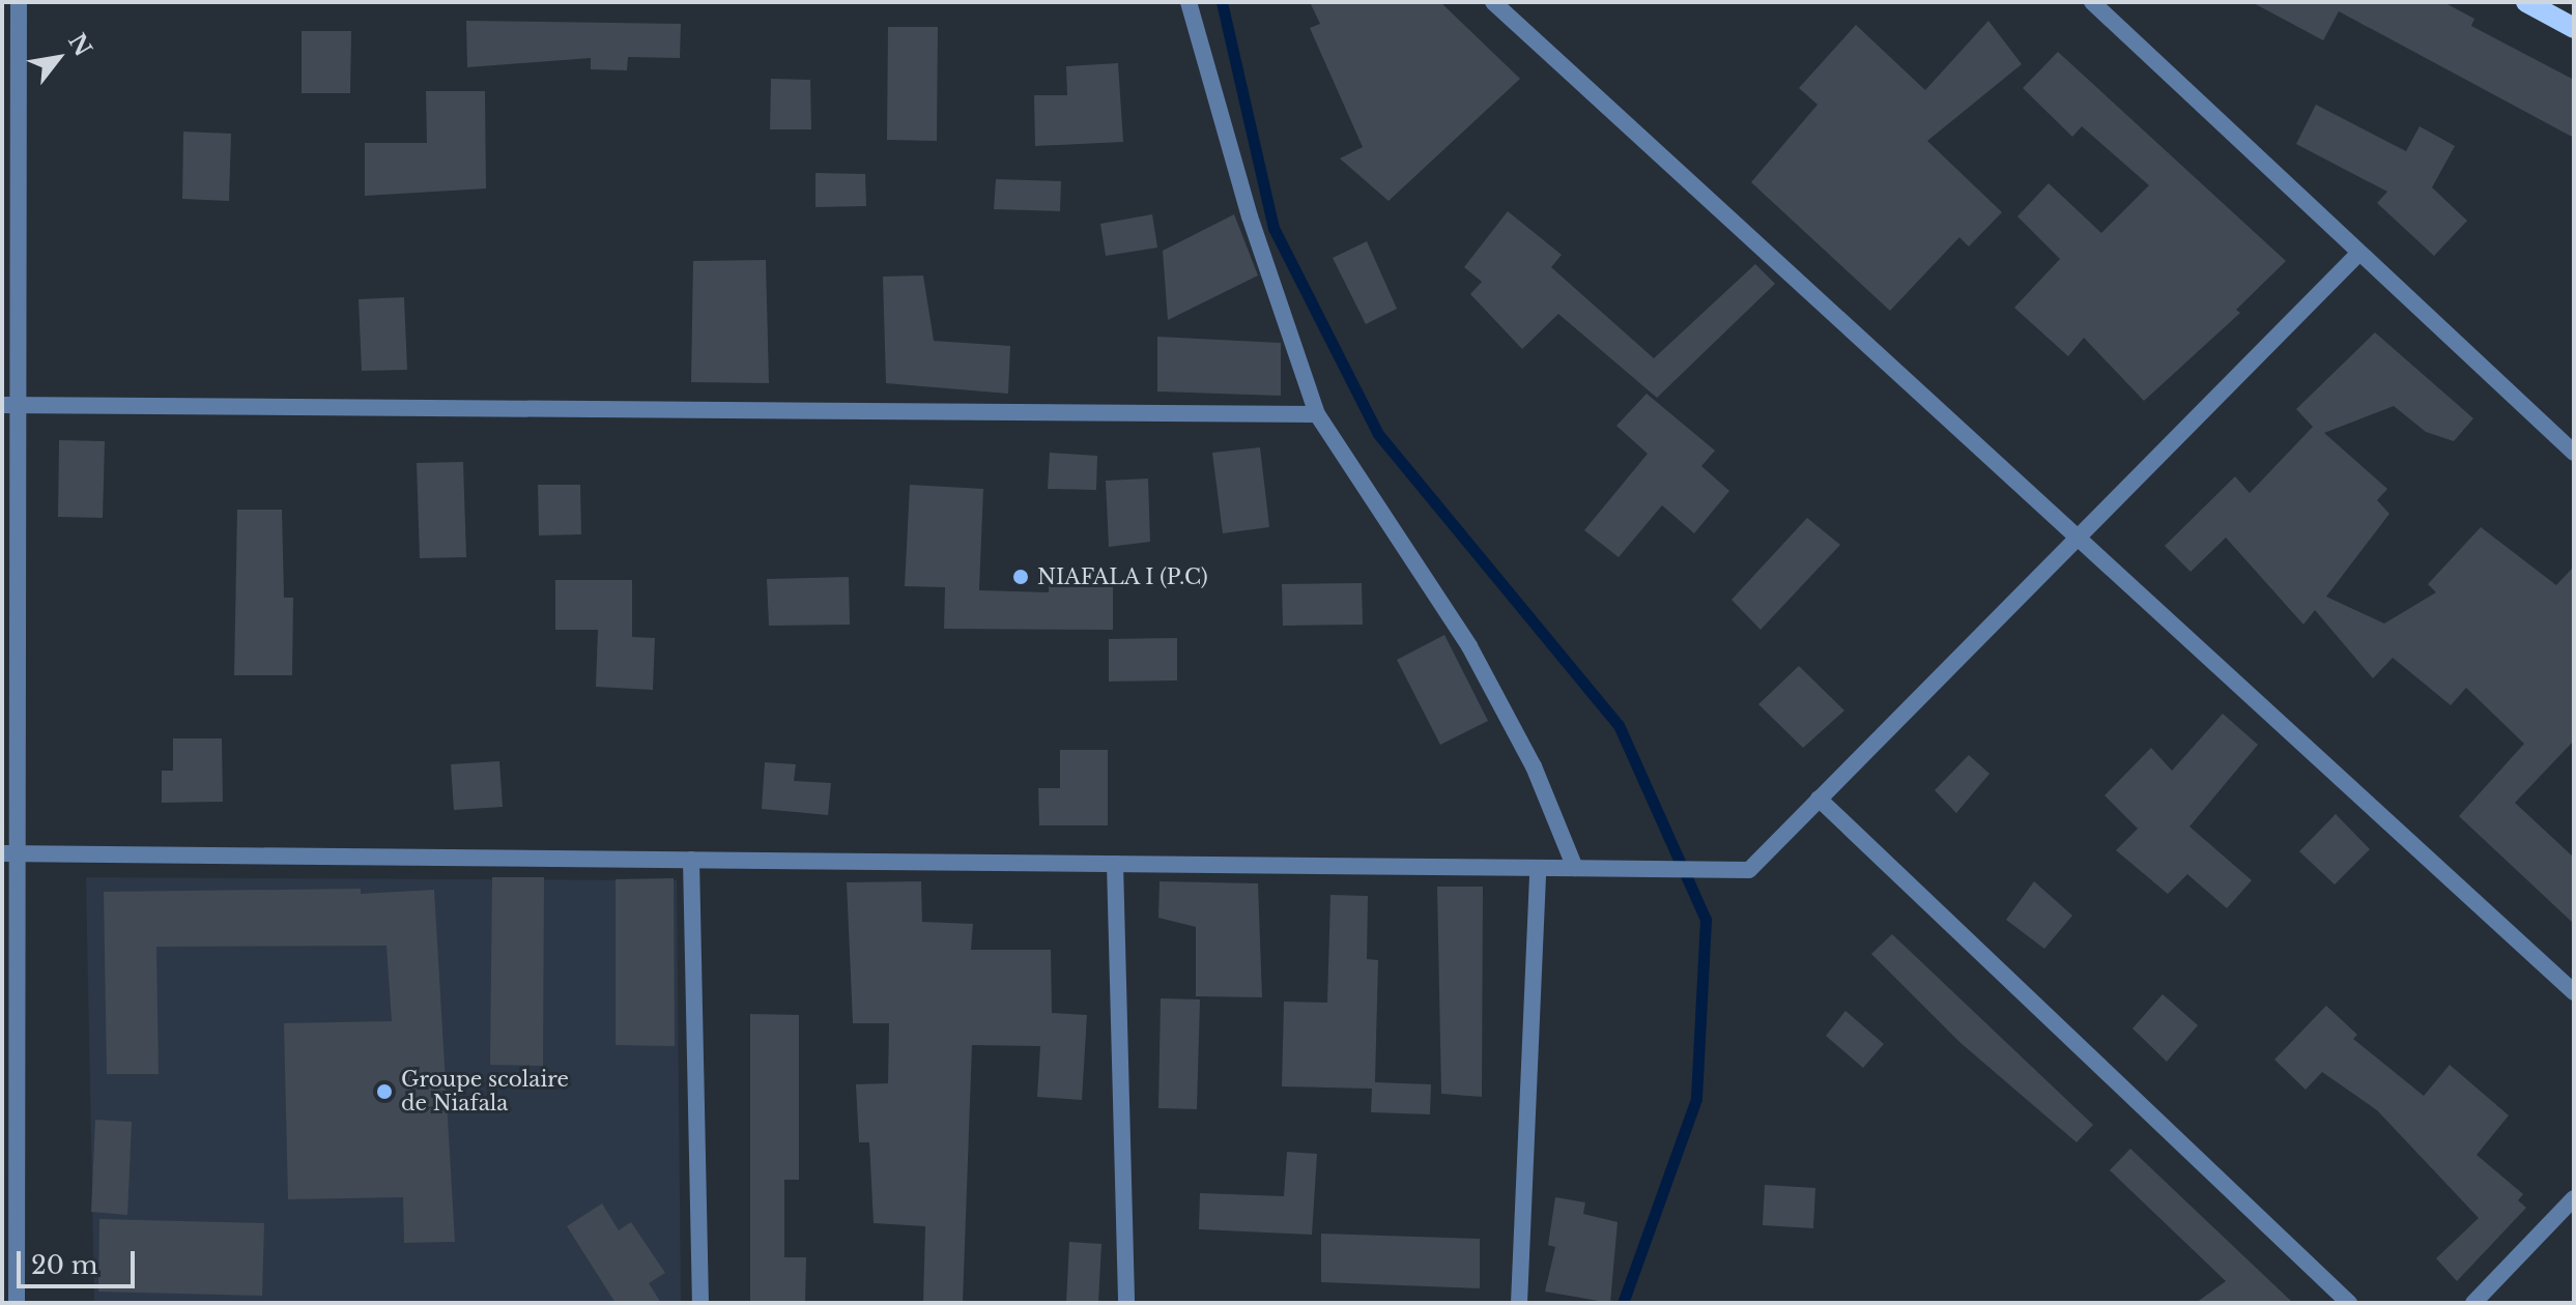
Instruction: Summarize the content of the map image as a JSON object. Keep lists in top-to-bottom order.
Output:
{
  "places": ["NIAFALA I (P.C)", "Groupe scolaire de Niafala"],
  "scale_bar": "20 m",
  "north": "top right"
}
